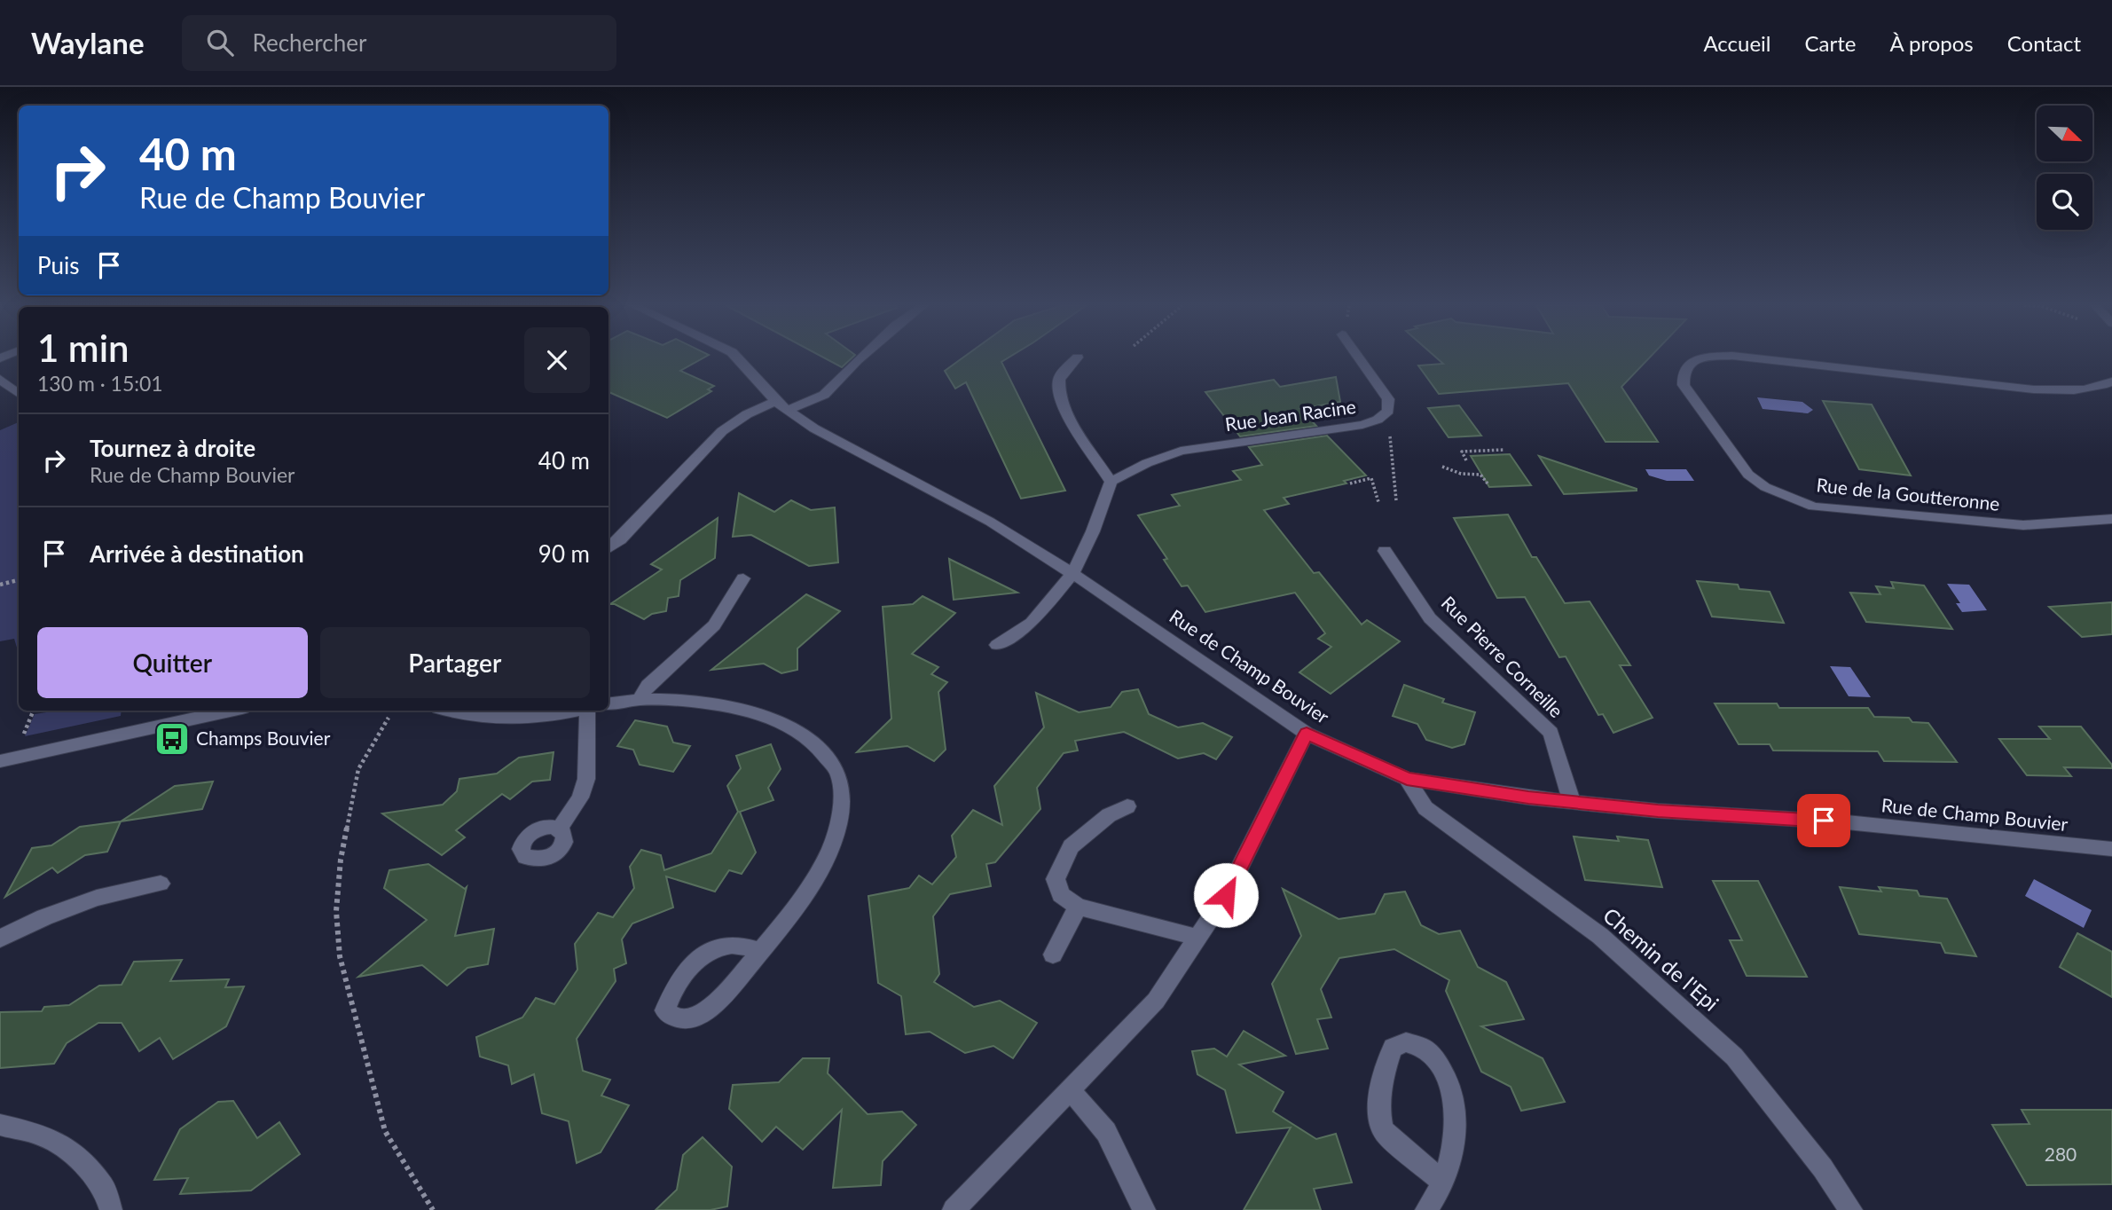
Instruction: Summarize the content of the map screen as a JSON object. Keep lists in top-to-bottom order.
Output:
{
  "streets": {
    "street": [
      "Rue Jean Racine",
      "Rue de la Goutteronne",
      "Rue Pierre Corneille",
      "Rue de Champ Bouvier",
      "Chemin de l'Epi"
    ]
  },
  "crossings": [
    ["Rue Pierre Corneille", "Rue de Champ Bouvier"],
    ["Rue de Champ Bouvier", "Chemin de l'Epi"]
  ],
  "places": {
    "bus stop": ["Champs Bouvier"]
  },
  "house_numbers": ["280"],
  "north": "bottom right",
  "page": {
    "header": "Waylane",
    "search": "Rechercher",
    "nav": [
      "Accueil",
      "Carte",
      "À propos",
      "Contact"
    ],
    "turn": ["40 m", "Rue de Champ Bouvier"],
    "then": "Puis",
    "heading": ["1 min", "130 m · 15:01"],
    "list": [
      {
        "name": "Tournez à droite",
        "note": "Rue de Champ Bouvier",
        "value": "40 m"
      },
      {
        "name": "Arrivée à destination",
        "value": "90 m"
      }
    ],
    "buttons": ["Quitter", "Partager"]
  }
}
